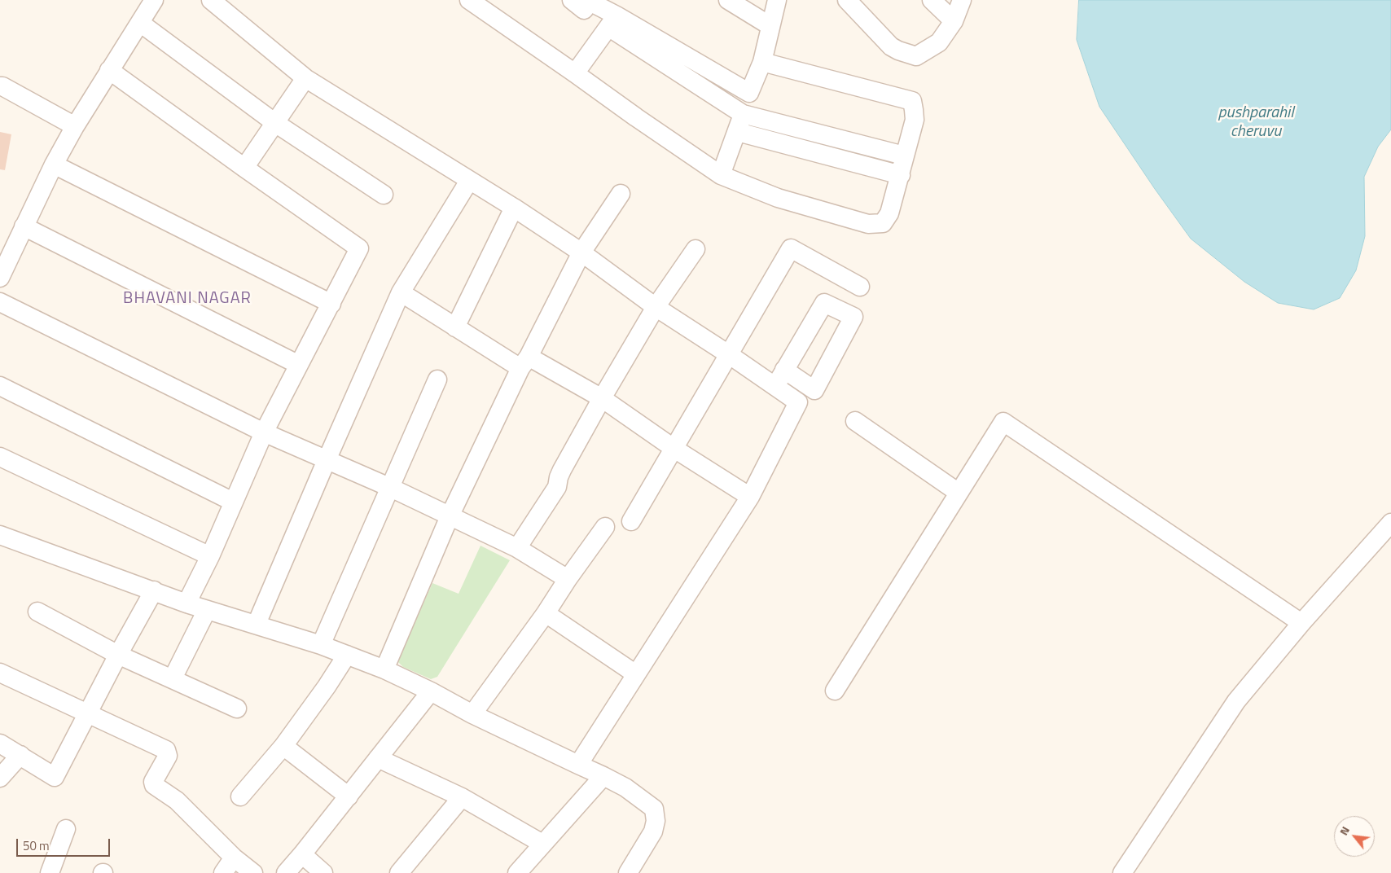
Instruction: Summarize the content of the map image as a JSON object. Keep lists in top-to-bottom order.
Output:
{
  "districts": ["BHAVANI NAGAR"],
  "water": ["pushparahil cheruvu"],
  "scale_bar": "50 m",
  "north": "top left"
}
